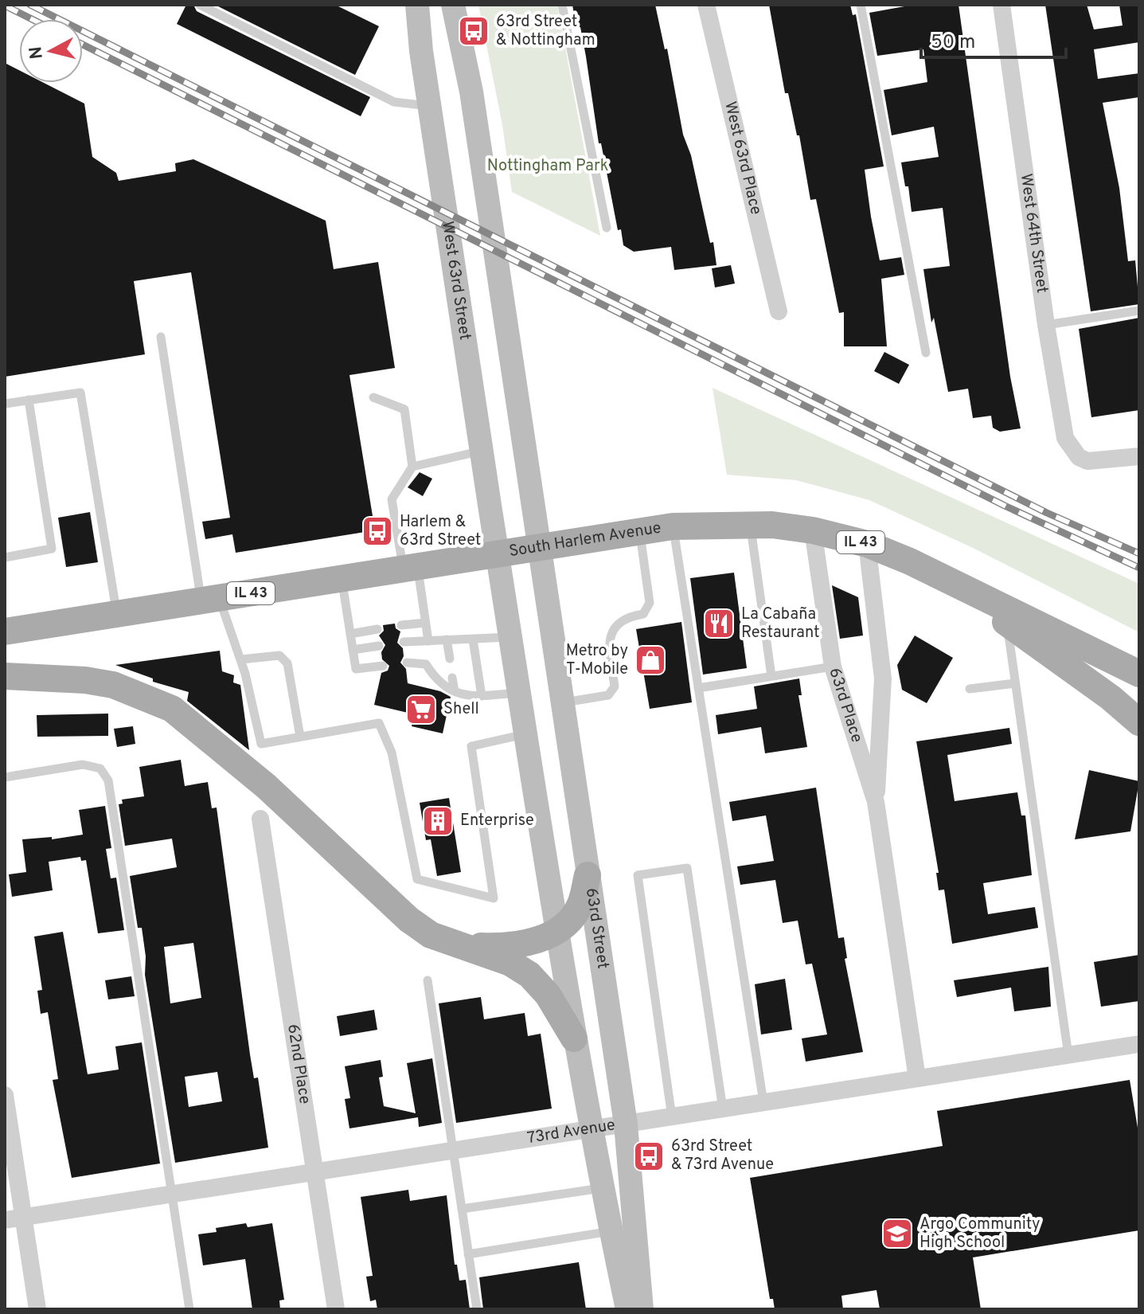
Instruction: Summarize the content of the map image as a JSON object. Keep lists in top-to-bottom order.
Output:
{
  "streets": {
    "main road": [
      "West 63rd Street",
      "South Harlem Avenue",
      "IL 43",
      "63rd Street"
    ],
    "street": [
      "West 63rd Place",
      "West 64th Street",
      "63rd Place",
      "62nd Place",
      "73rd Avenue"
    ]
  },
  "crossings": [
    ["West 63rd Street", "South Harlem Avenue"],
    ["South Harlem Avenue", "63rd Place"],
    ["South Harlem Avenue", "63rd Street"],
    ["63rd Place", "73rd Avenue"],
    ["63rd Street", "73rd Avenue"],
    ["62nd Place", "73rd Avenue"]
  ],
  "parks": ["Nottingham Park"],
  "places": {
    "bus stop": ["63rd Street & Nottingham", "Harlem & 63rd Street", "63rd Street & 73rd Avenue"],
    "restaurant": ["La Cabaña Restaurant"],
    "shop": ["Metro by T-Mobile"],
    "supermarket": ["Shell"],
    "building": ["Enterprise"],
    "school or university": ["Argo Community High School"]
  },
  "scale_bar": "50 m",
  "north": "left"
}
